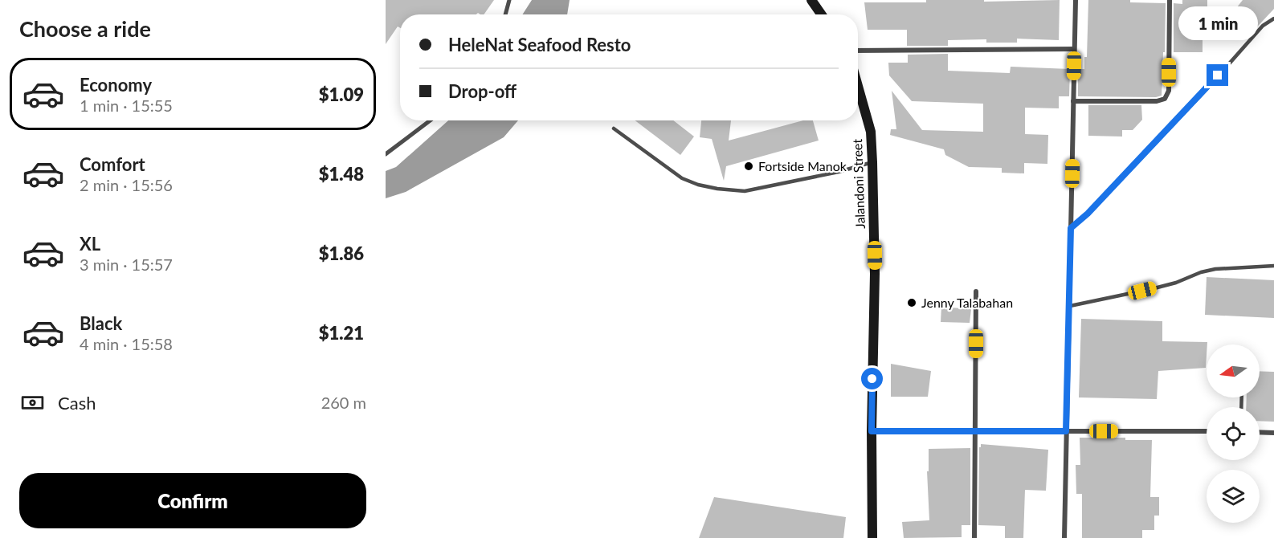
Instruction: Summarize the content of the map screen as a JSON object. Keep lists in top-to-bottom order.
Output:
{
  "streets": {
    "main road": ["Jalandoni Street"]
  },
  "places": ["Fortside Manok", "Jenny Talabahan"],
  "north": "left",
  "page": {
    "heading": "Choose a ride",
    "bubble": "1 min",
    "banner": ["HeleNat Seafood Resto", "Drop-off"],
    "list": [
      {
        "name": "Economy",
        "note": "1 min · 15:55",
        "value": "$1.09"
      },
      {
        "name": "Comfort",
        "note": "2 min · 15:56",
        "value": "$1.48"
      },
      {
        "name": "XL",
        "note": "3 min · 15:57",
        "value": "$1.86"
      },
      {
        "name": "Black",
        "note": "4 min · 15:58",
        "value": "$1.21"
      }
    ],
    "pay": ["Cash", "260 m"],
    "buttons": "Confirm"
  }
}
